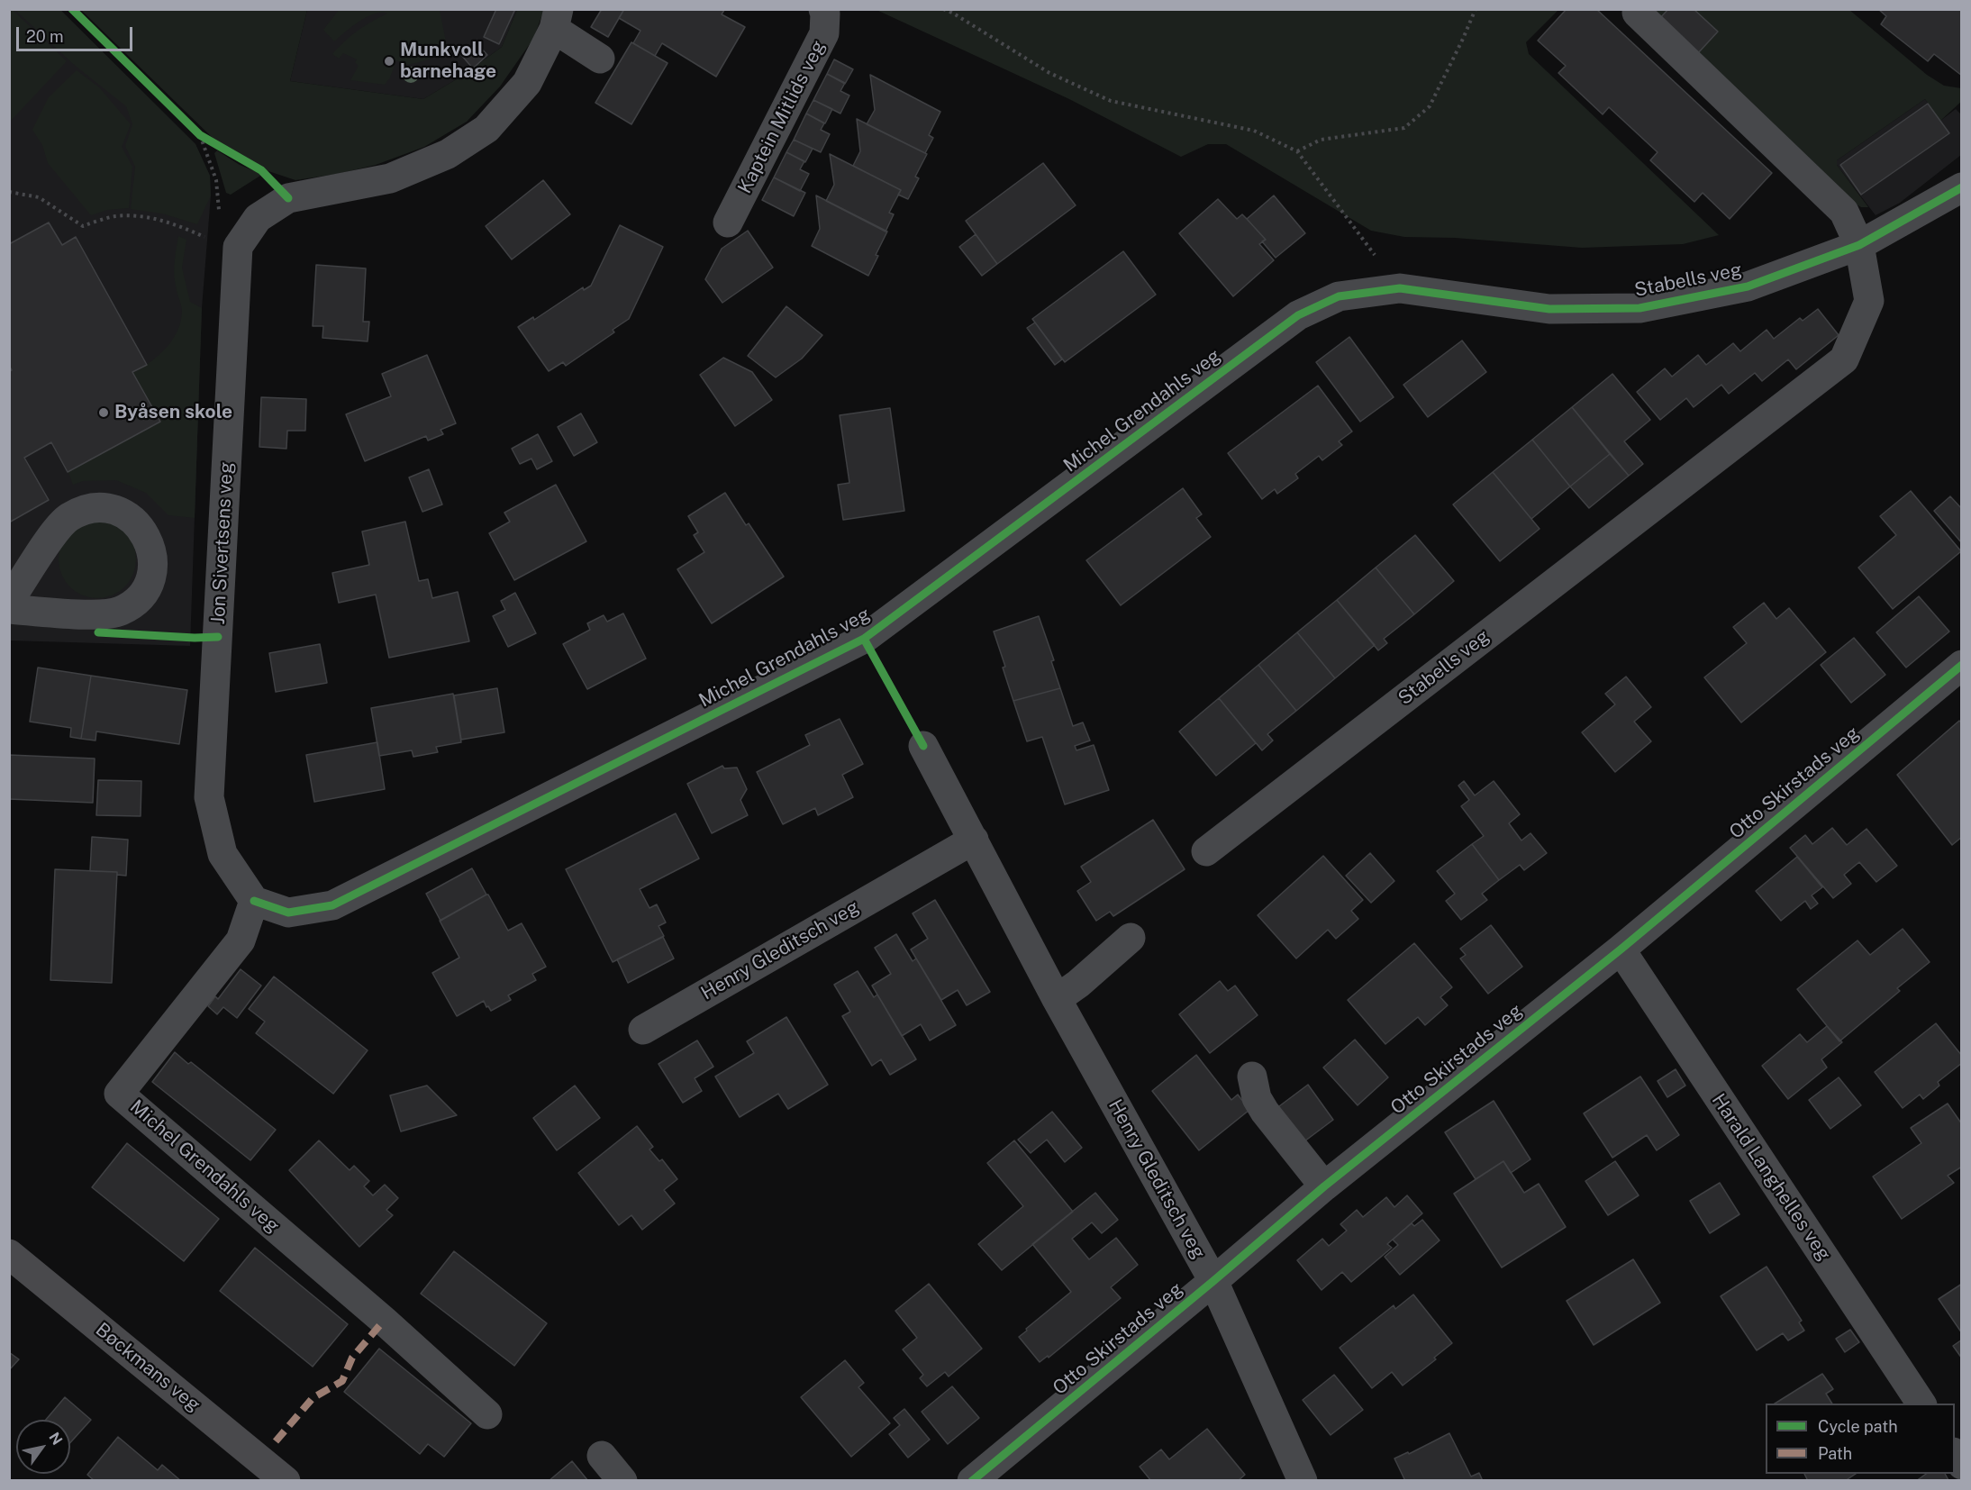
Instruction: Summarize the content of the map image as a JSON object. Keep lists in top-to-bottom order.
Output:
{
  "streets": {
    "main road": ["Bøckmans veg"],
    "street": [
      "Kaptein Mitlids veg",
      "Stabells veg",
      "Michel Grendahls veg",
      "Jon Sivertsens veg",
      "Otto Skirstads veg",
      "Henry Gleditsch veg",
      "Harald Langhelles veg"
    ]
  },
  "crossings": [
    ["Stabells veg", "Michel Grendahls veg"],
    ["Michel Grendahls veg", "Jon Sivertsens veg"],
    ["Otto Skirstads veg", "Henry Gleditsch veg"],
    ["Otto Skirstads veg", "Harald Langhelles veg"]
  ],
  "places": ["Munkvoll barnehage", "Byåsen skole"],
  "legend": ["Cycle path", "Path"],
  "scale_bar": "20 m",
  "north": "top right"
}
